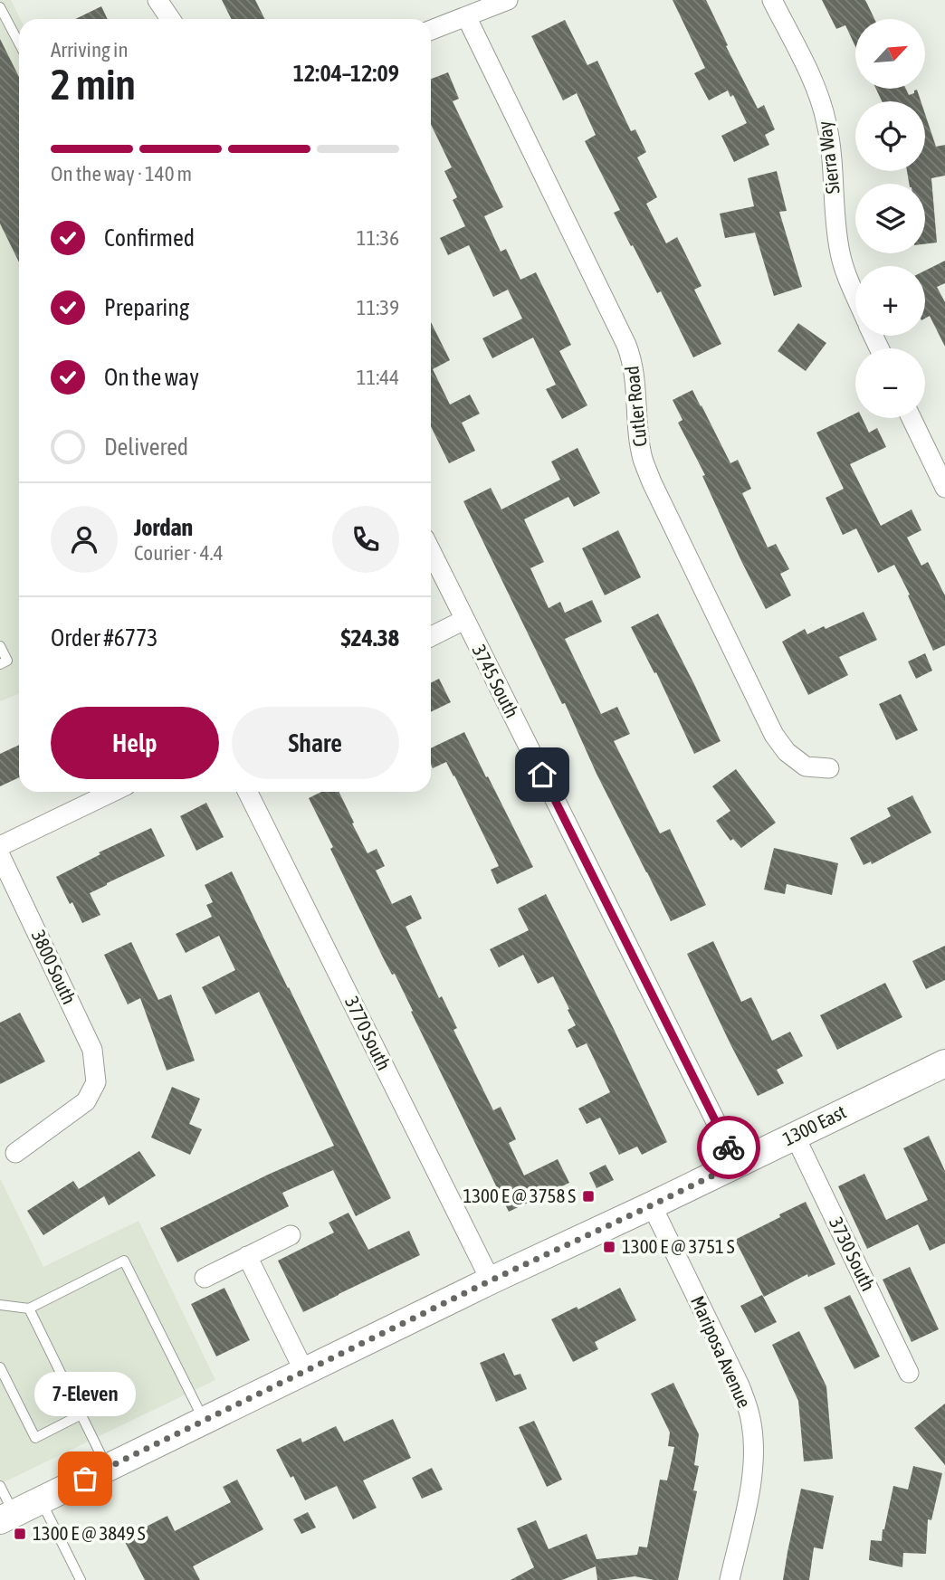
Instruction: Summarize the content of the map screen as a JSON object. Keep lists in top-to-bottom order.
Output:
{
  "streets": {
    "main road": ["1300 East"],
    "street": [
      "Sierra Way",
      "Cutler Road",
      "3745 South",
      "3800 South",
      "3770 South",
      "3730 South",
      "Mariposa Avenue"
    ]
  },
  "crossings": [
    ["3745 South", "1300 East"],
    ["3770 South", "1300 East"],
    ["1300 East", "3730 South"],
    ["1300 East", "Mariposa Avenue"]
  ],
  "places": {
    "transit": ["1300 E @ 3758 S", "1300 E @ 3751 S", "1300 E @ 3849 S"],
    "other": ["7-Eleven"]
  },
  "north": "top right",
  "page": {
    "map_buttons": ["+", "−"],
    "heading": ["2 min", "Arriving in", "12:04–12:09"],
    "panel": [
      "Jordan",
      "Courier · 4.4",
      "Order #6773",
      "$24.38"
    ],
    "bar": "On the way · 140 m",
    "list": [
      ["Confirmed", "11:36"],
      ["Preparing", "11:39"],
      ["On the way", "11:44"],
      "Delivered"
    ],
    "buttons": ["Help", "Share"],
    "bubble": "7-Eleven"
  }
}
